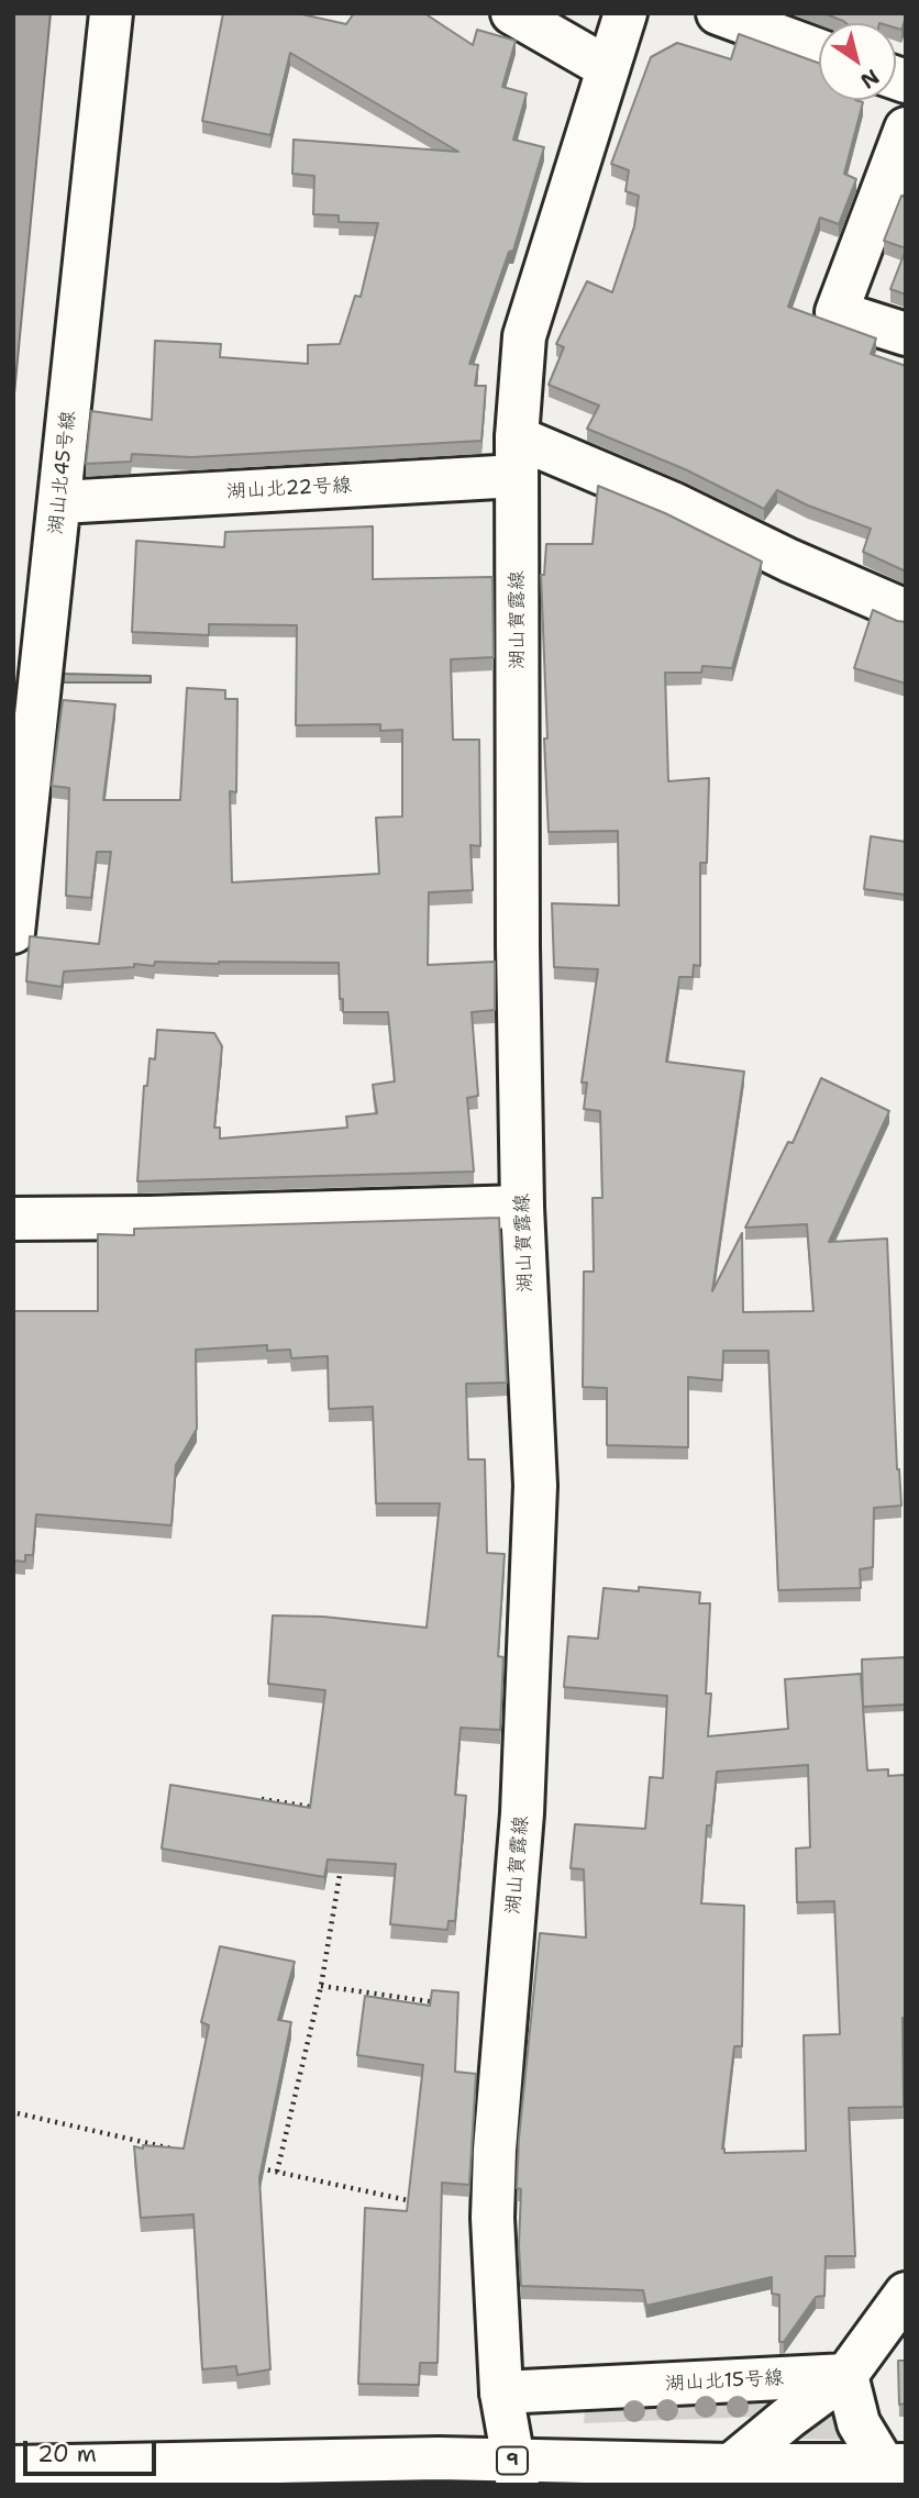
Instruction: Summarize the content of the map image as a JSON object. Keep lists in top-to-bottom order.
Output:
{
  "streets": {
    "main road": [
      "湖山北45号線",
      "湖山北22号線",
      "湖山賀露線",
      "湖山北15号線",
      "9"
    ]
  },
  "crossings": [
    ["湖山北45号線", "湖山北22号線"],
    ["湖山北22号線", "湖山賀露線"],
    ["湖山賀露線", "湖山北15号線"],
    ["湖山賀露線", "9"]
  ],
  "scale_bar": "20 m",
  "north": "bottom right"
}
